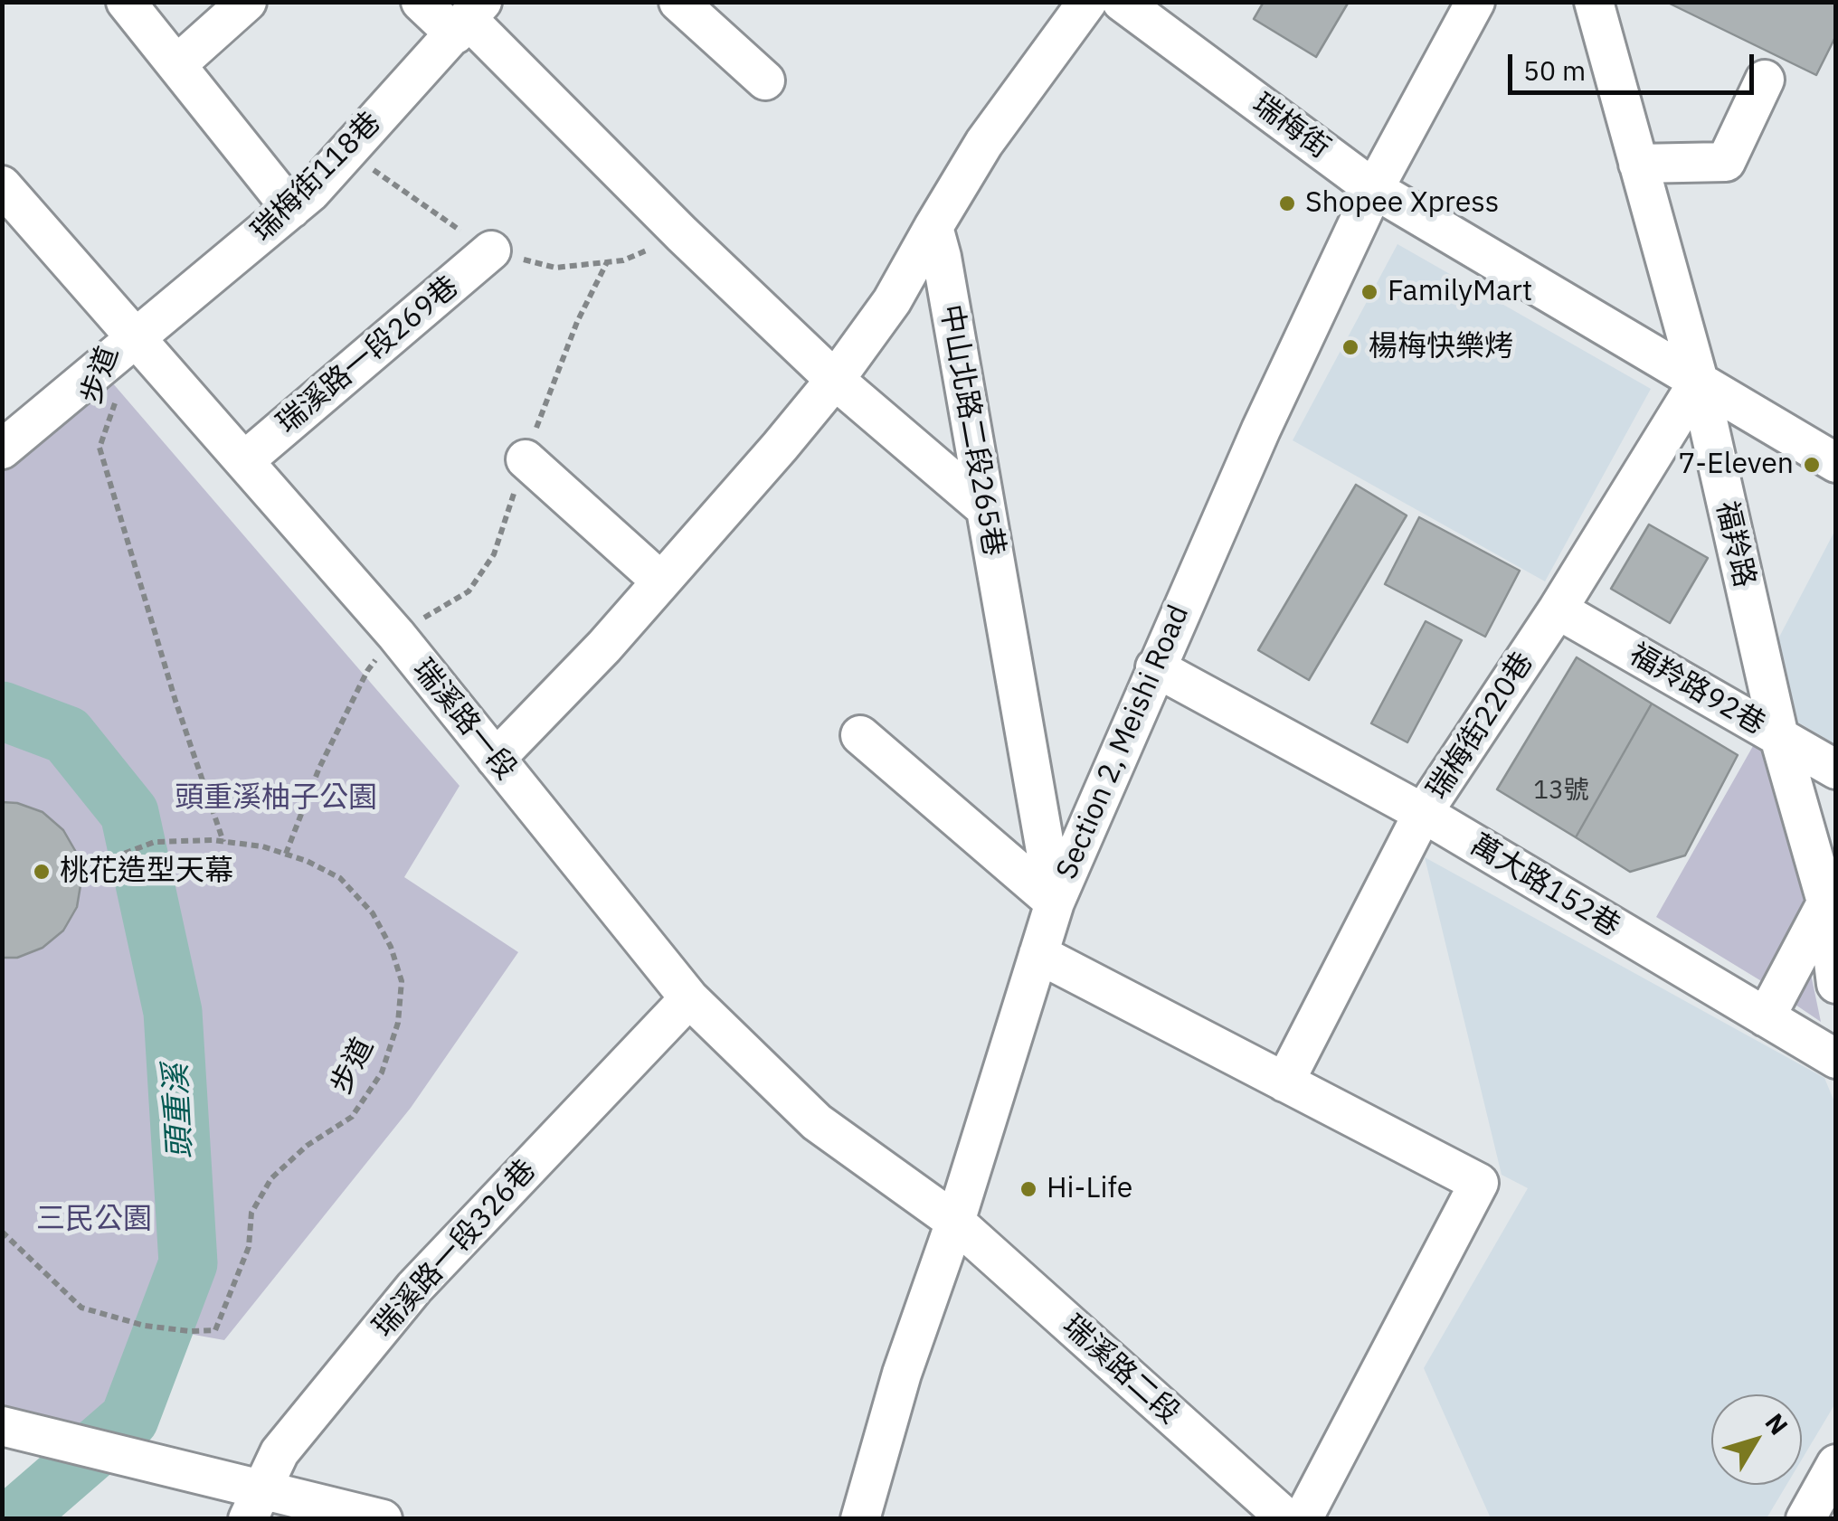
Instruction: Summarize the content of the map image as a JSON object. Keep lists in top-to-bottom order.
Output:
{
  "streets": {
    "street": [
      "瑞梅街",
      "瑞梅街118巷",
      "瑞溪路一段269巷",
      "中山北路二段265巷",
      "福羚路",
      "福羚路92巷",
      "瑞溪路一段",
      "瑞梅街220巷",
      "Section 2, Meishi Road",
      "萬大路152巷",
      "瑞溪路一段326巷",
      "瑞溪路二段"
    ],
    "path": ["步道"]
  },
  "crossings": [
    ["瑞梅街", "福羚路"],
    ["瑞梅街", "瑞梅街220巷"],
    ["瑞梅街", "Section 2, Meishi Road"],
    ["瑞梅街118巷", "瑞溪路一段"],
    ["瑞溪路一段269巷", "瑞溪路一段"],
    ["中山北路二段265巷", "Section 2, Meishi Road"],
    ["福羚路", "福羚路92巷"],
    ["福羚路", "瑞梅街220巷"],
    ["福羚路92巷", "瑞梅街220巷"],
    ["瑞溪路一段", "Section 2, Meishi Road"],
    ["瑞溪路一段", "瑞溪路一段326巷"],
    ["瑞溪路一段", "瑞溪路二段"],
    ["瑞梅街220巷", "萬大路152巷"],
    ["Section 2, Meishi Road", "萬大路152巷"],
    ["Section 2, Meishi Road", "瑞溪路二段"]
  ],
  "water": ["頭重溪"],
  "parks": ["頭重溪柚子公園", "三民公園"],
  "places": [
    "Shopee Xpress",
    "FamilyMart",
    "楊梅快樂烤",
    "7-Eleven",
    "桃花造型天幕",
    "Hi-Life"
  ],
  "house_numbers": ["13號"],
  "scale_bar": "50 m",
  "north": "top right"
}
